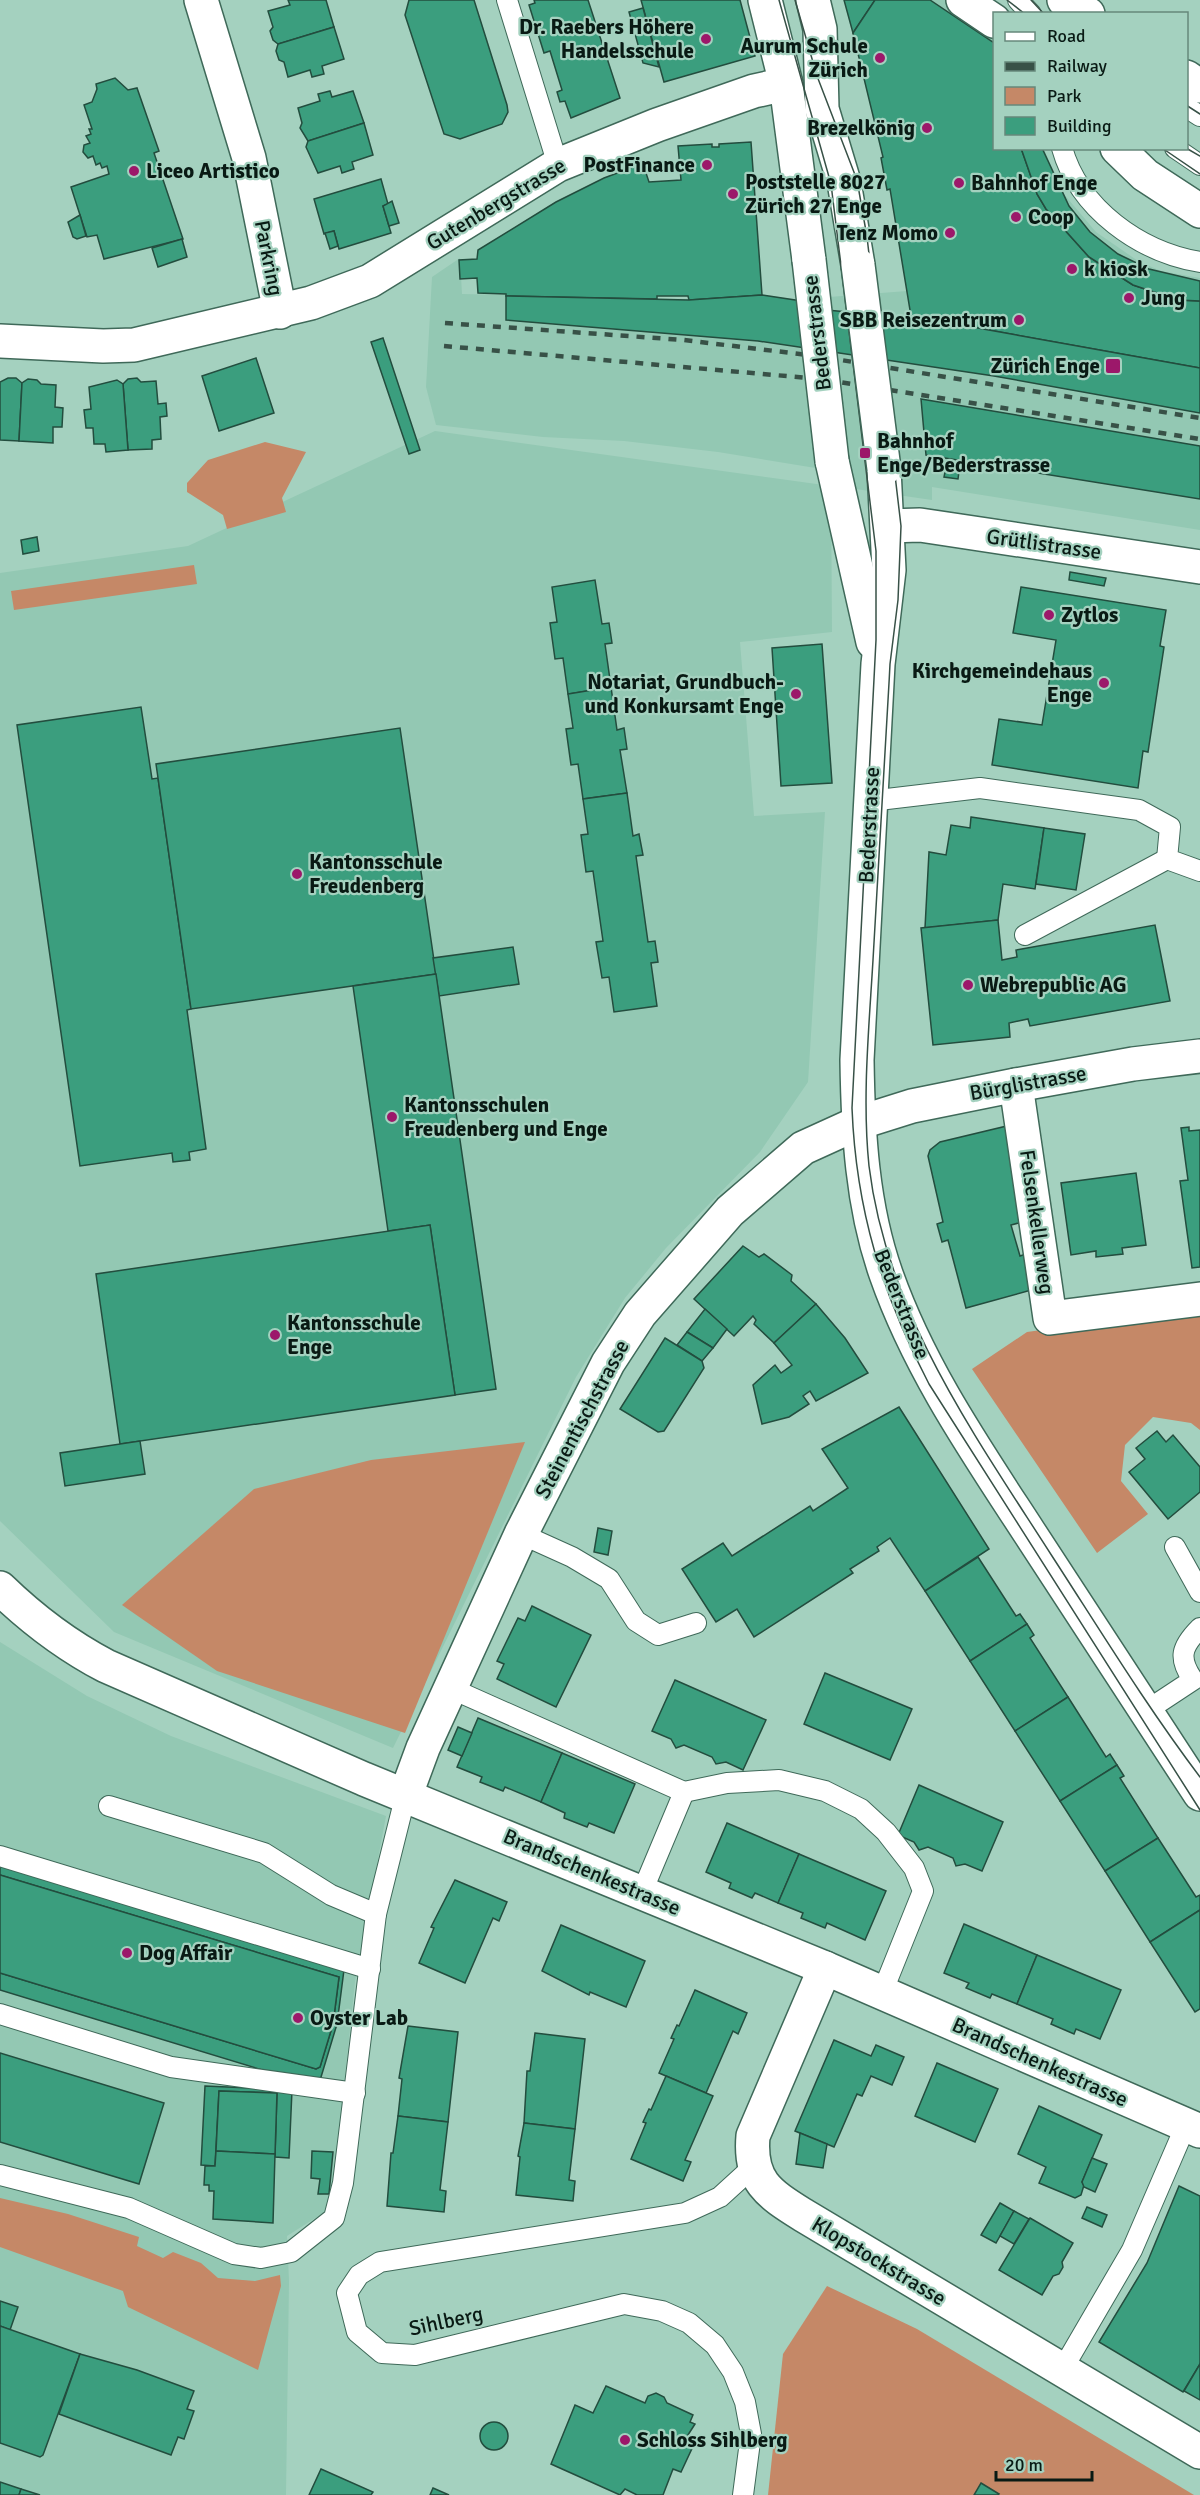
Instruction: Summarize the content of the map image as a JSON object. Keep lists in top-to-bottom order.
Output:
{
  "streets": {
    "street": [
      "Gutenbergstrasse",
      "Parkring",
      "Bederstrasse",
      "Grütlistrasse",
      "Bürglistrasse",
      "Felsenkellerweg",
      "Steinentischstrasse",
      "Brandschenkestrasse",
      "Klopstockstrasse"
    ],
    "lane": ["Sihlberg"]
  },
  "crossings": [
    ["Gutenbergstrasse", "Parkring"],
    ["Gutenbergstrasse", "Bederstrasse"],
    ["Bederstrasse", "Grütlistrasse"],
    ["Bederstrasse", "Bürglistrasse"],
    ["Bederstrasse", "Steinentischstrasse"],
    ["Bürglistrasse", "Felsenkellerweg"],
    ["Bürglistrasse", "Steinentischstrasse"],
    ["Steinentischstrasse", "Brandschenkestrasse"],
    ["Klopstockstrasse", "Sihlberg"]
  ],
  "places": {
    "other": [
      "Dr. Raebers Höhere Handelsschule",
      "Aurum Schule Zürich",
      "Brezelkönig",
      "PostFinance",
      "Liceo Artistico",
      "Bahnhof Enge",
      "Poststelle 8027 Zürich 27 Enge",
      "Coop",
      "Tenz Momo",
      "k kiosk",
      "Jung",
      "SBB Reisezentrum",
      "Zytlos",
      "Kirchgemeindehaus Enge",
      "Notariat, Grundbuch- und Konkursamt Enge",
      "Kantonsschule Freudenberg",
      "Webrepublic AG",
      "Kantonsschulen Freudenberg und Enge",
      "Kantonsschule Enge",
      "Dog Affair",
      "Oyster Lab",
      "Schloss Sihlberg"
    ],
    "transit": ["Zürich Enge", "Bahnhof Enge/Bederstrasse"]
  },
  "legend": [
    "Road",
    "Railway",
    "Park",
    "Building"
  ],
  "scale_bar": "20 m"
}
